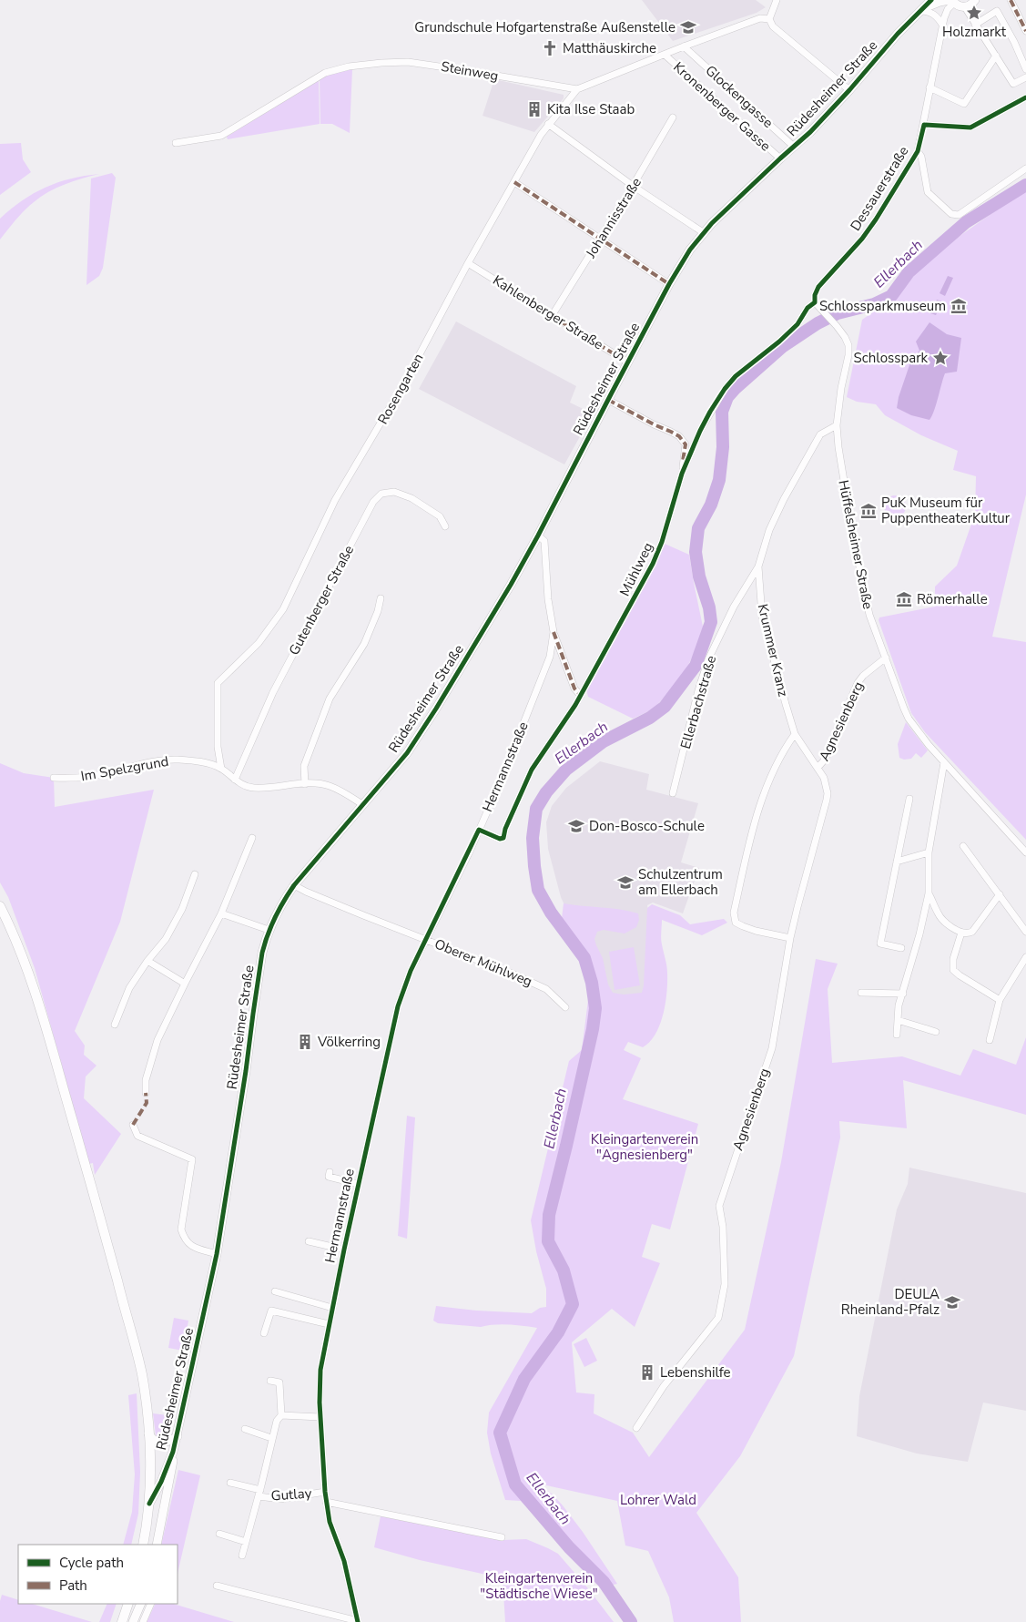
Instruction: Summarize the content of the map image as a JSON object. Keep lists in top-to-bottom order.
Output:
{
  "streets": {
    "street": [
      "Steinweg",
      "Rüdesheimer Straße",
      "Glockengasse",
      "Kronenberger Gasse",
      "Dessauerstraße",
      "Johannisstraße",
      "Kahlenberger Straße",
      "Rosengarten",
      "Hüffelsheimer Straße",
      "Mühlweg",
      "Gutenberger Straße",
      "Krummer Kranz",
      "Ellerbachstraße",
      "Agnesienberg",
      "Hermannstraße",
      "Im Spelzgrund",
      "Oberer Mühlweg",
      "Gutlay"
    ]
  },
  "crossings": [
    ["Steinweg", "Rosengarten"],
    ["Rüdesheimer Straße", "Glockengasse"],
    ["Rüdesheimer Straße", "Kronenberger Gasse"],
    ["Rüdesheimer Straße", "Dessauerstraße"],
    ["Rüdesheimer Straße", "Kahlenberger Straße"],
    ["Rüdesheimer Straße", "Mühlweg"],
    ["Rüdesheimer Straße", "Hermannstraße"],
    ["Rüdesheimer Straße", "Im Spelzgrund"],
    ["Rüdesheimer Straße", "Oberer Mühlweg"],
    ["Dessauerstraße", "Hüffelsheimer Straße"],
    ["Dessauerstraße", "Mühlweg"],
    ["Johannisstraße", "Kahlenberger Straße"],
    ["Kahlenberger Straße", "Rosengarten"],
    ["Rosengarten", "Im Spelzgrund"],
    ["Hüffelsheimer Straße", "Mühlweg"],
    ["Hüffelsheimer Straße", "Krummer Kranz"],
    ["Hüffelsheimer Straße", "Agnesienberg"],
    ["Mühlweg", "Hermannstraße"],
    ["Gutenberger Straße", "Im Spelzgrund"],
    ["Krummer Kranz", "Ellerbachstraße"],
    ["Krummer Kranz", "Agnesienberg"],
    ["Hermannstraße", "Oberer Mühlweg"],
    ["Hermannstraße", "Gutlay"]
  ],
  "water": ["Ellerbach"],
  "parks": ["Kleingartenverein \"Agnesienberg\"", "Lohrer Wald", "Kleingartenverein \"Städtische Wiese\""],
  "places": {
    "place": ["Holzmarkt", "Schlosspark"],
    "school or university": [
      "Grundschule Hofgartenstraße Außenstelle",
      "Don-Bosco-Schule",
      "Schulzentrum am Ellerbach",
      "DEULA Rheinland-Pfalz"
    ],
    "church": ["Matthäuskirche"],
    "building": ["Kita Ilse Staab", "Völkerring", "Lebenshilfe"],
    "museum": ["Schlossparkmuseum", "PuK Museum für PuppentheaterKultur", "Römerhalle"]
  },
  "legend": ["Cycle path", "Path"]
}
